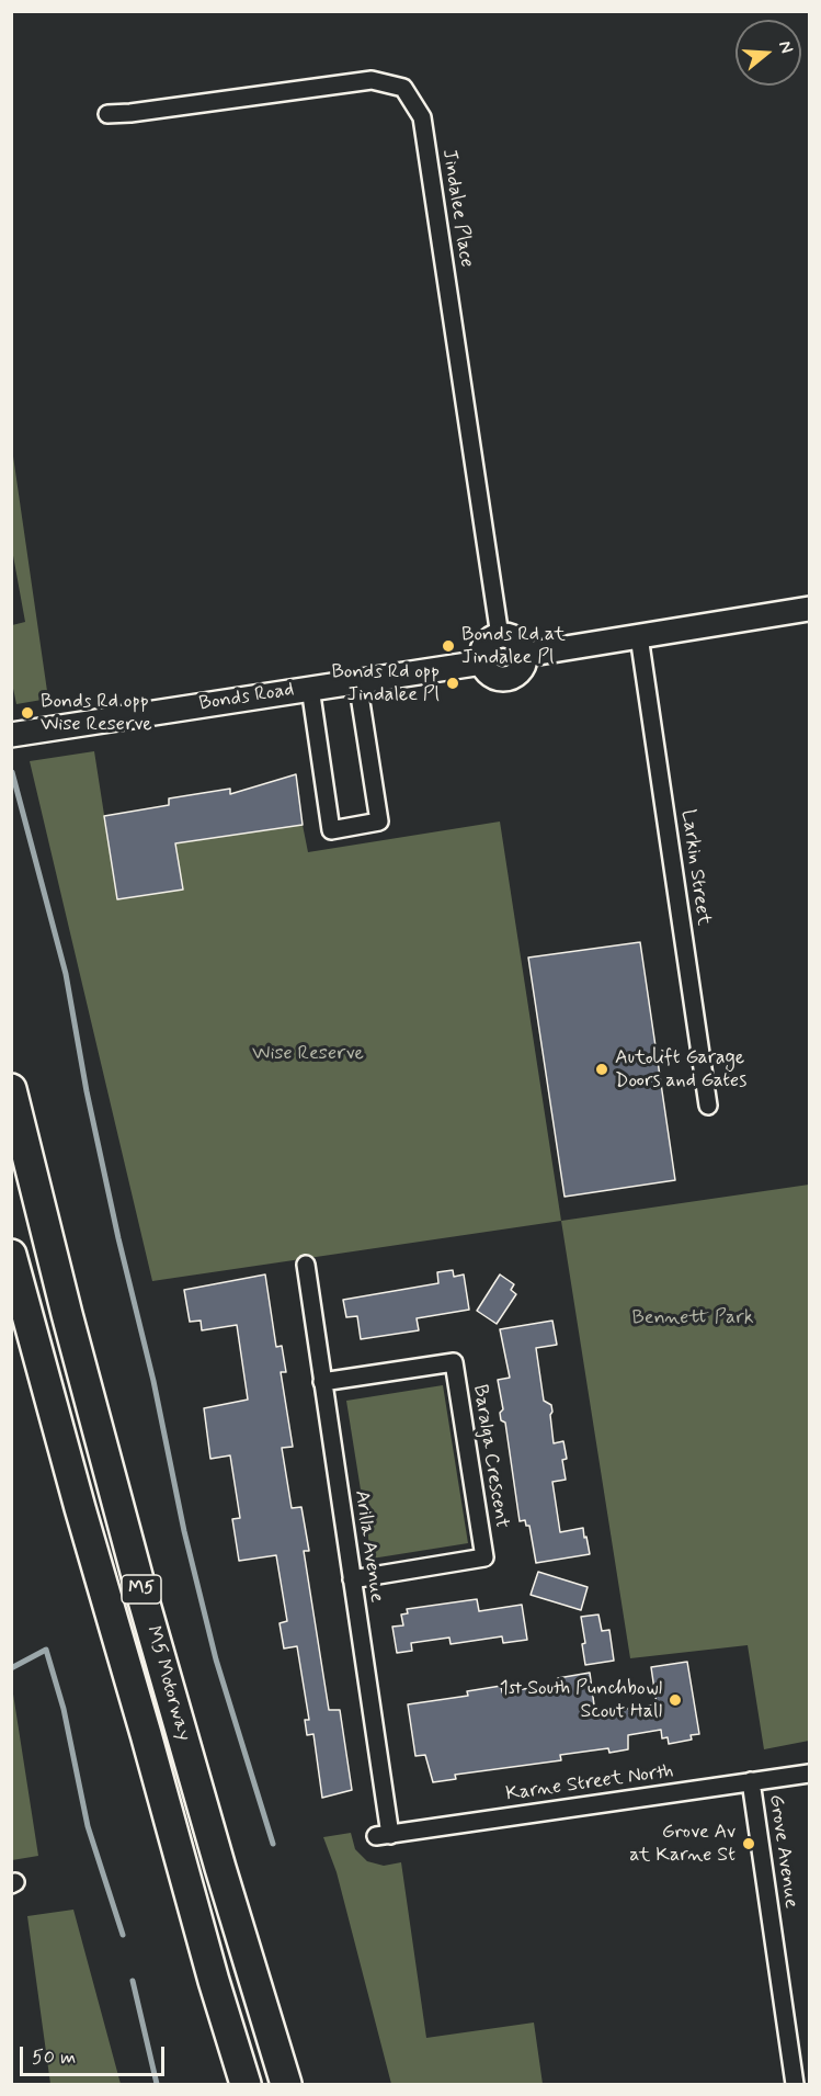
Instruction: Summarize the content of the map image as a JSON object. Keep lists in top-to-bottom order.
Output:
{
  "streets": {
    "highway": ["M5", "M5 Motorway"],
    "main road": ["Bonds Road"],
    "street": [
      "Jindalee Place",
      "Larkin Street",
      "Baralga Crescent",
      "Arilla Avenue",
      "Karne Street North",
      "Grove Avenue"
    ]
  },
  "crossings": [
    ["Jindalee Place", "Bonds Road"],
    ["Baralga Crescent", "Arilla Avenue"],
    ["Arilla Avenue", "Karne Street North"],
    ["Karne Street North", "Grove Avenue"]
  ],
  "parks": ["Wise Reserve", "Bennett Park"],
  "places": [
    "Bonds Rd at Jindalee Pl",
    "Bonds Rd opp Jindalee Pl",
    "Bonds Rd opp Wise Reserve",
    "Autolift Garage Doors and Gates",
    "1st South Punchbowl Scout Hall",
    "Grove Av at Karne St"
  ],
  "scale_bar": "50 m",
  "north": "right"
}
